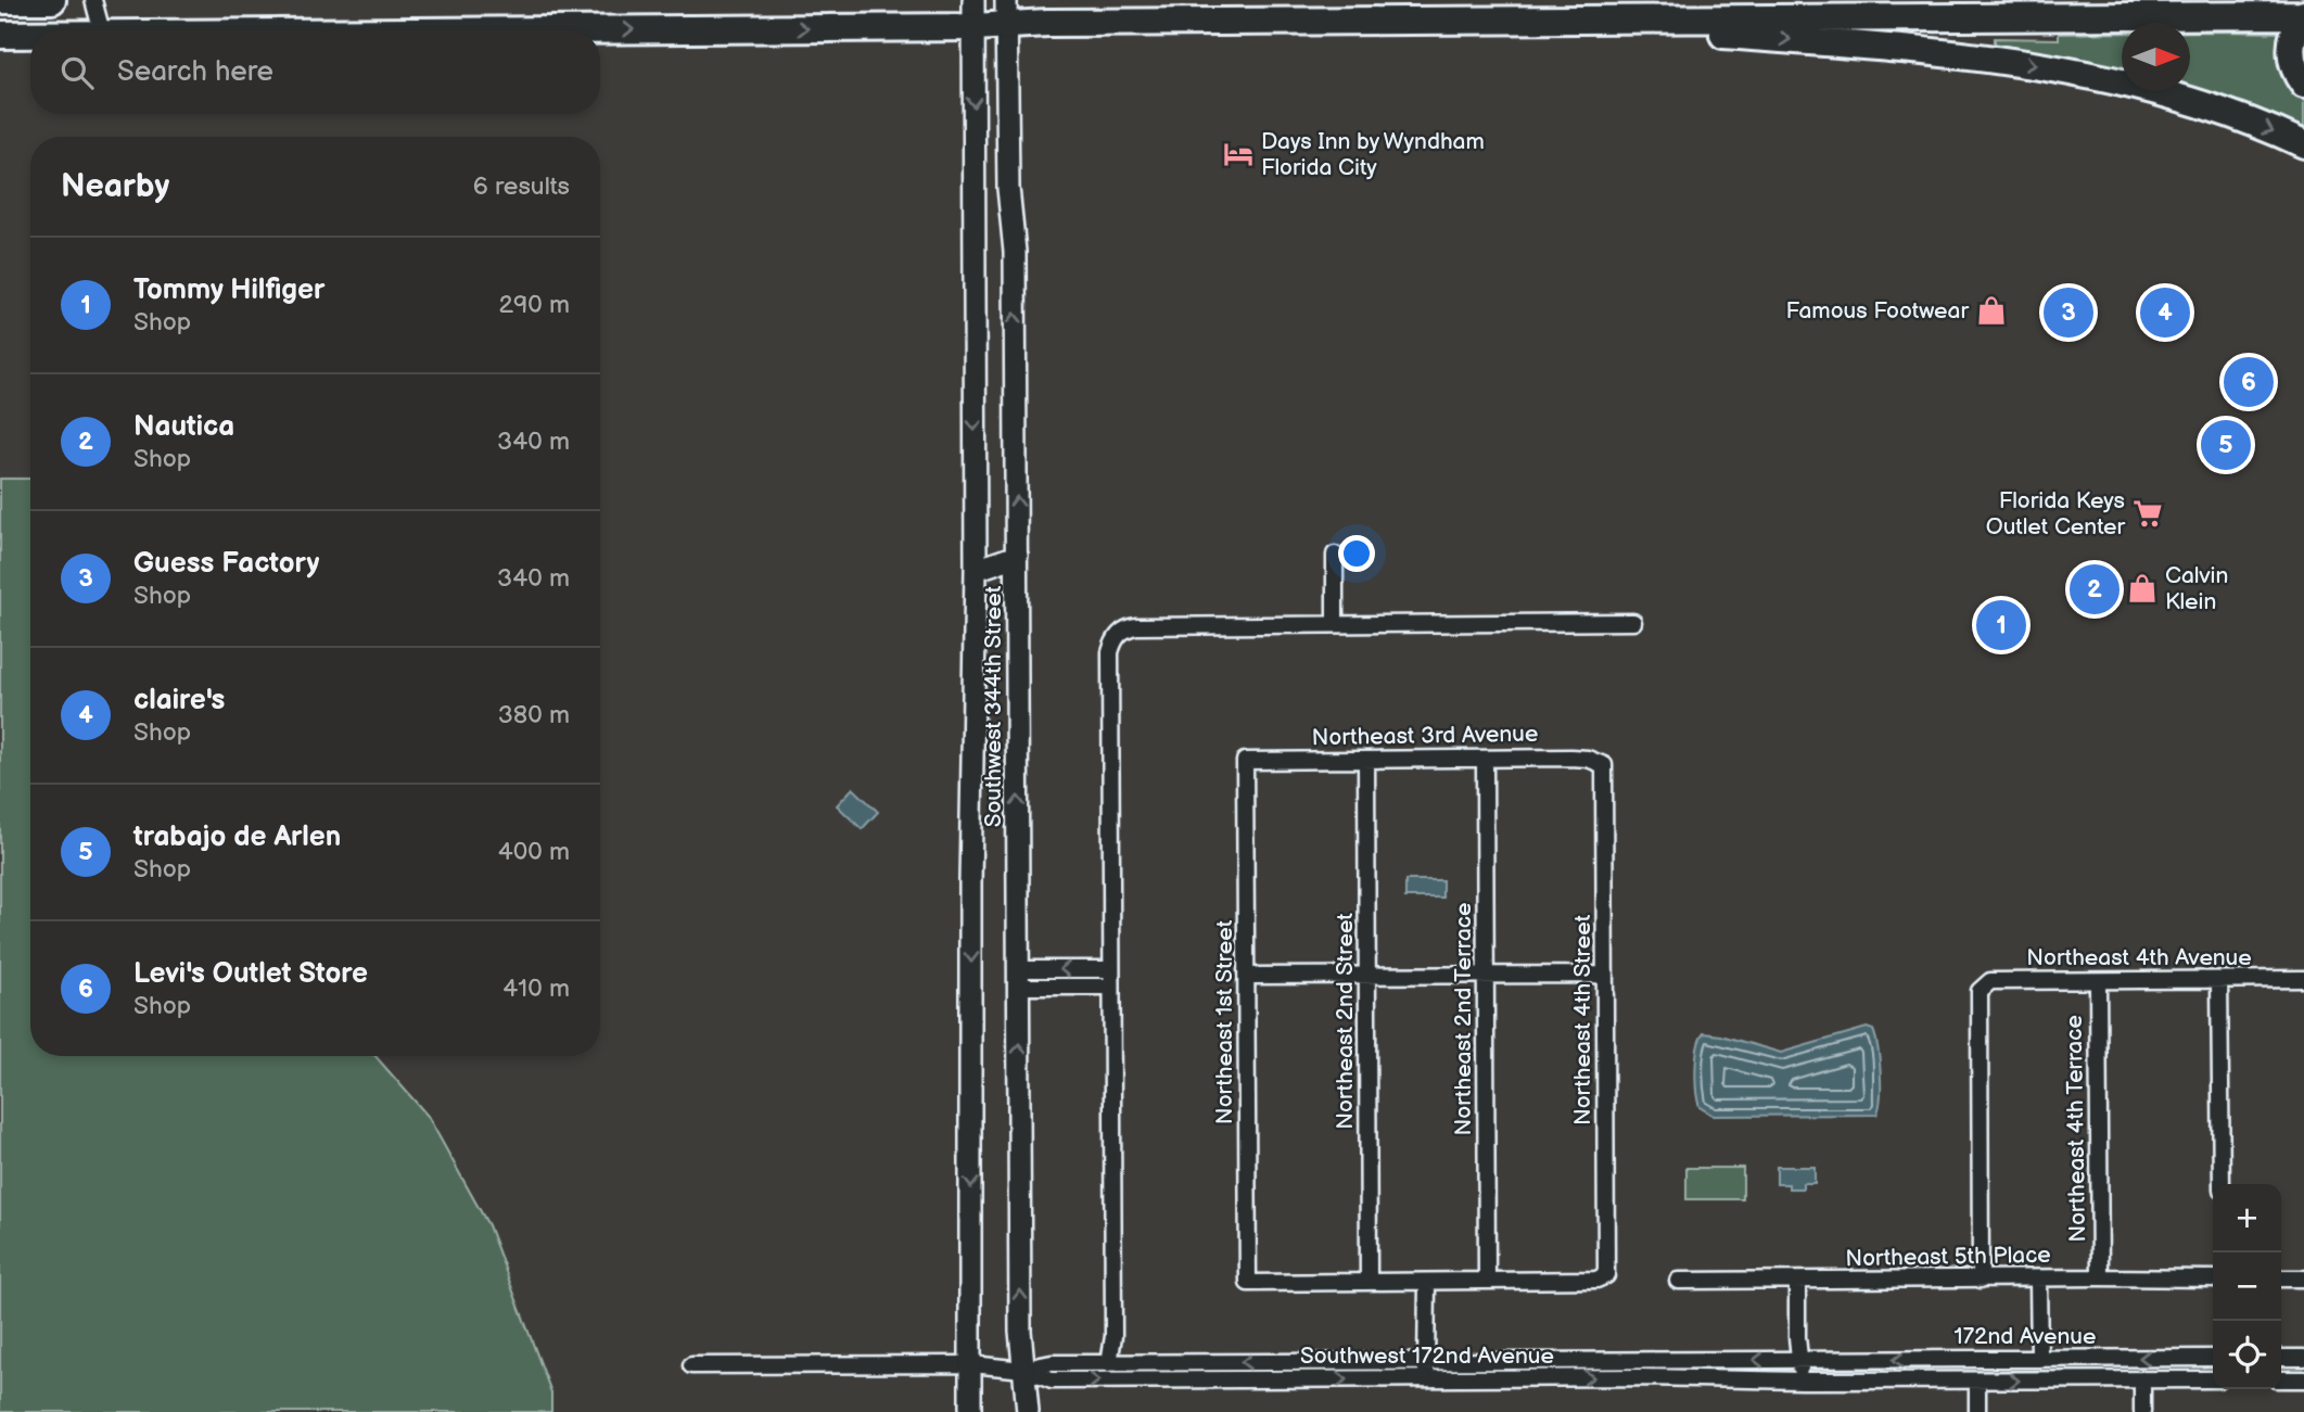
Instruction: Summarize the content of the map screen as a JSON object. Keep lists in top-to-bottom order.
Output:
{
  "streets": {
    "main road": ["Southwest 344th Street"],
    "street": [
      "Northeast 3rd Avenue",
      "Northeast 4th Avenue",
      "Northeast 2nd Terrace",
      "Northeast 4th Street",
      "Northeast 2nd Street",
      "Northeast 1st Street",
      "Northeast 4th Terrace",
      "Northeast 5th Place",
      "172nd Avenue",
      "Southwest 172nd Avenue"
    ]
  },
  "crossings": [
    ["Southwest 344th Street", "Southwest 172nd Avenue"],
    ["Northeast 3rd Avenue", "Northeast 2nd Terrace"],
    ["Northeast 3rd Avenue", "Northeast 4th Street"],
    ["Northeast 3rd Avenue", "Northeast 2nd Street"],
    ["Northeast 3rd Avenue", "Northeast 1st Street"],
    ["Northeast 4th Avenue", "Northeast 4th Terrace"],
    ["Northeast 4th Avenue", "Northeast 5th Place"],
    ["Northeast 2nd Terrace", "Northeast 4th Street"],
    ["Northeast 2nd Street", "Northeast 1st Street"],
    ["Northeast 4th Terrace", "Northeast 5th Place"],
    ["172nd Avenue", "Southwest 172nd Avenue"]
  ],
  "places": {
    "hotel": ["Days Inn by Wyndham Florida City"],
    "shop": ["Famous Footwear", "Calvin Klein"],
    "supermarket": ["Florida Keys Outlet Center"]
  },
  "north": "right",
  "page": {
    "search": "Search here",
    "heading": ["Nearby", "6 results"],
    "list": [
      {
        "mark": "1",
        "name": "Tommy Hilfiger",
        "note": "Shop",
        "value": "290 m"
      },
      {
        "mark": "2",
        "name": "Nautica",
        "note": "Shop",
        "value": "340 m"
      },
      {
        "mark": "3",
        "name": "Guess Factory",
        "note": "Shop",
        "value": "340 m"
      },
      {
        "mark": "4",
        "name": "claire's",
        "note": "Shop",
        "value": "380 m"
      },
      {
        "mark": "5",
        "name": "trabajo de Arlen",
        "note": "Shop",
        "value": "400 m"
      },
      {
        "mark": "6",
        "name": "Levi's Outlet Store",
        "note": "Shop",
        "value": "410 m"
      }
    ],
    "pins": [
      "3",
      "4",
      "6",
      "5",
      "2",
      "1"
    ],
    "map_buttons": ["+", "−"]
  }
}
